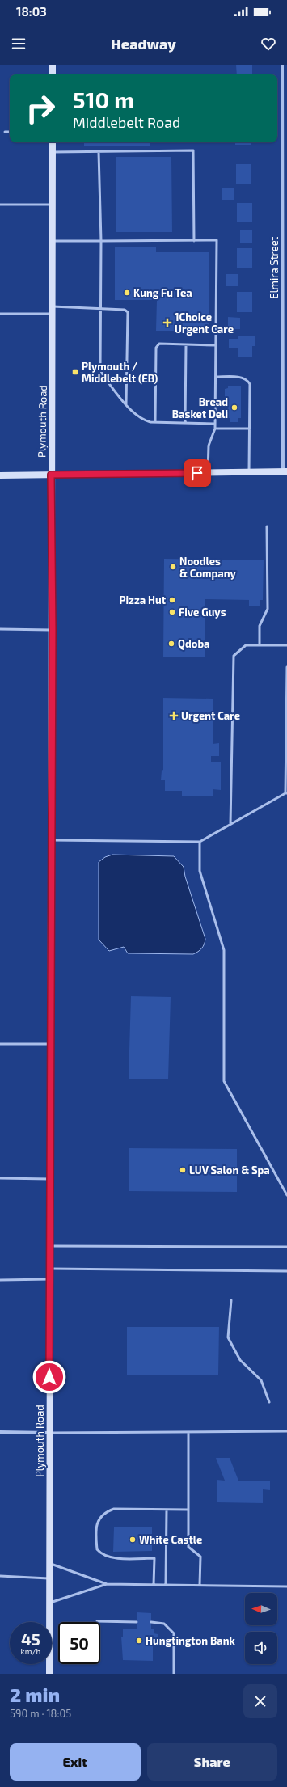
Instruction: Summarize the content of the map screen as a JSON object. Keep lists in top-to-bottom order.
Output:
{
  "streets": {
    "main road": ["Plymouth Road"],
    "street": ["Elmira Street"]
  },
  "places": {
    "other": [
      "Kung Fu Tea",
      "Bread Basket Deli",
      "Noodles & Company",
      "Pizza Hut",
      "Five Guys",
      "Qdoba",
      "LUV Salon & Spa",
      "White Castle",
      "Hungtington Bank"
    ],
    "health": ["1Choice Urgent Care", "Urgent Care"],
    "transit": ["Plymouth / Middlebelt (EB)"]
  },
  "north": "left",
  "page": {
    "status": "18:03",
    "header": "Headway",
    "turn": ["510 m", "Middlebelt Road"],
    "speed": "45 km/h",
    "limit": "50",
    "heading": ["2 min", "590 m · 18:05"],
    "buttons": ["Exit", "Share"]
  }
}
